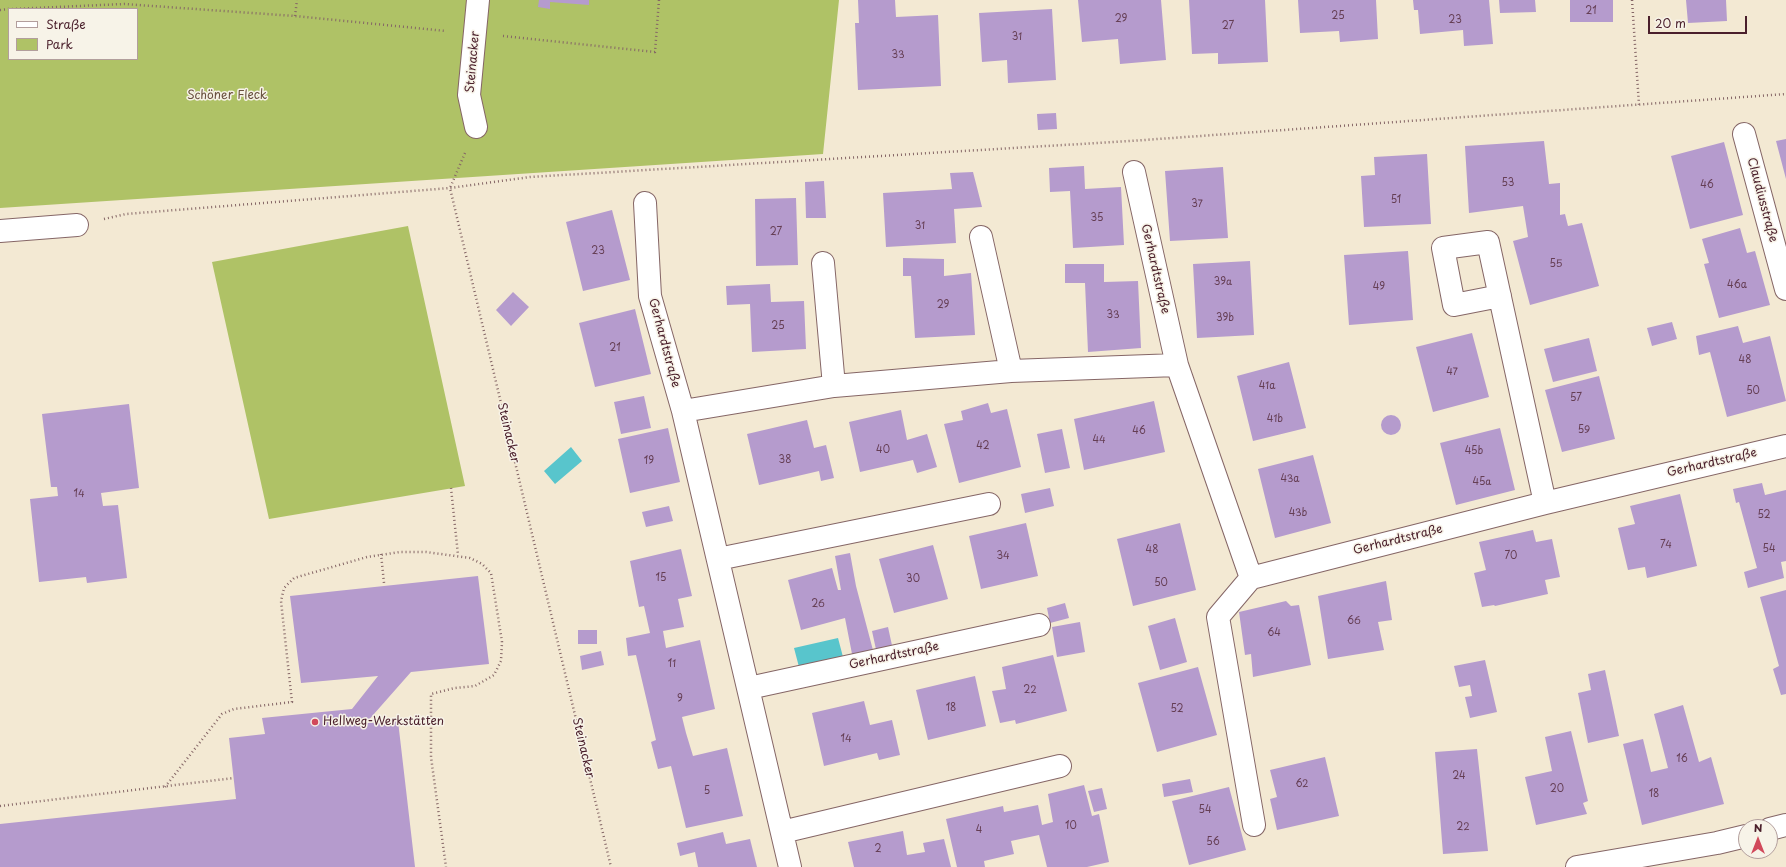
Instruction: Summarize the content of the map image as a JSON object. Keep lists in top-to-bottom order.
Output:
{
  "streets": {
    "street": ["Steinacker", "Claudiusstraße", "Gerhardtstraße"]
  },
  "parks": ["Schöner Fleck"],
  "places": ["Hellweg-Werkstätten"],
  "house_numbers": [
    "21",
    "25",
    "29",
    "23",
    "27",
    "31",
    "33",
    "53",
    "46",
    "51",
    "37",
    "35",
    "31",
    "27",
    "23",
    "55",
    "39a",
    "46a",
    "49",
    "29",
    "33",
    "39b",
    "25",
    "21",
    "48",
    "47",
    "41a",
    "50",
    "57",
    "41b",
    "59",
    "46",
    "44",
    "42",
    "40",
    "45b",
    "38",
    "19",
    "43a",
    "45a",
    "14",
    "43b",
    "52",
    "74",
    "54",
    "48",
    "34",
    "70",
    "15",
    "30",
    "50",
    "26",
    "66",
    "64",
    "11",
    "22",
    "9",
    "18",
    "52",
    "14",
    "16",
    "24",
    "62",
    "20",
    "5",
    "18",
    "54",
    "10",
    "22",
    "4",
    "56",
    "2"
  ],
  "legend": ["Straße", "Park"],
  "scale_bar": "20 m",
  "north": "top"
}
